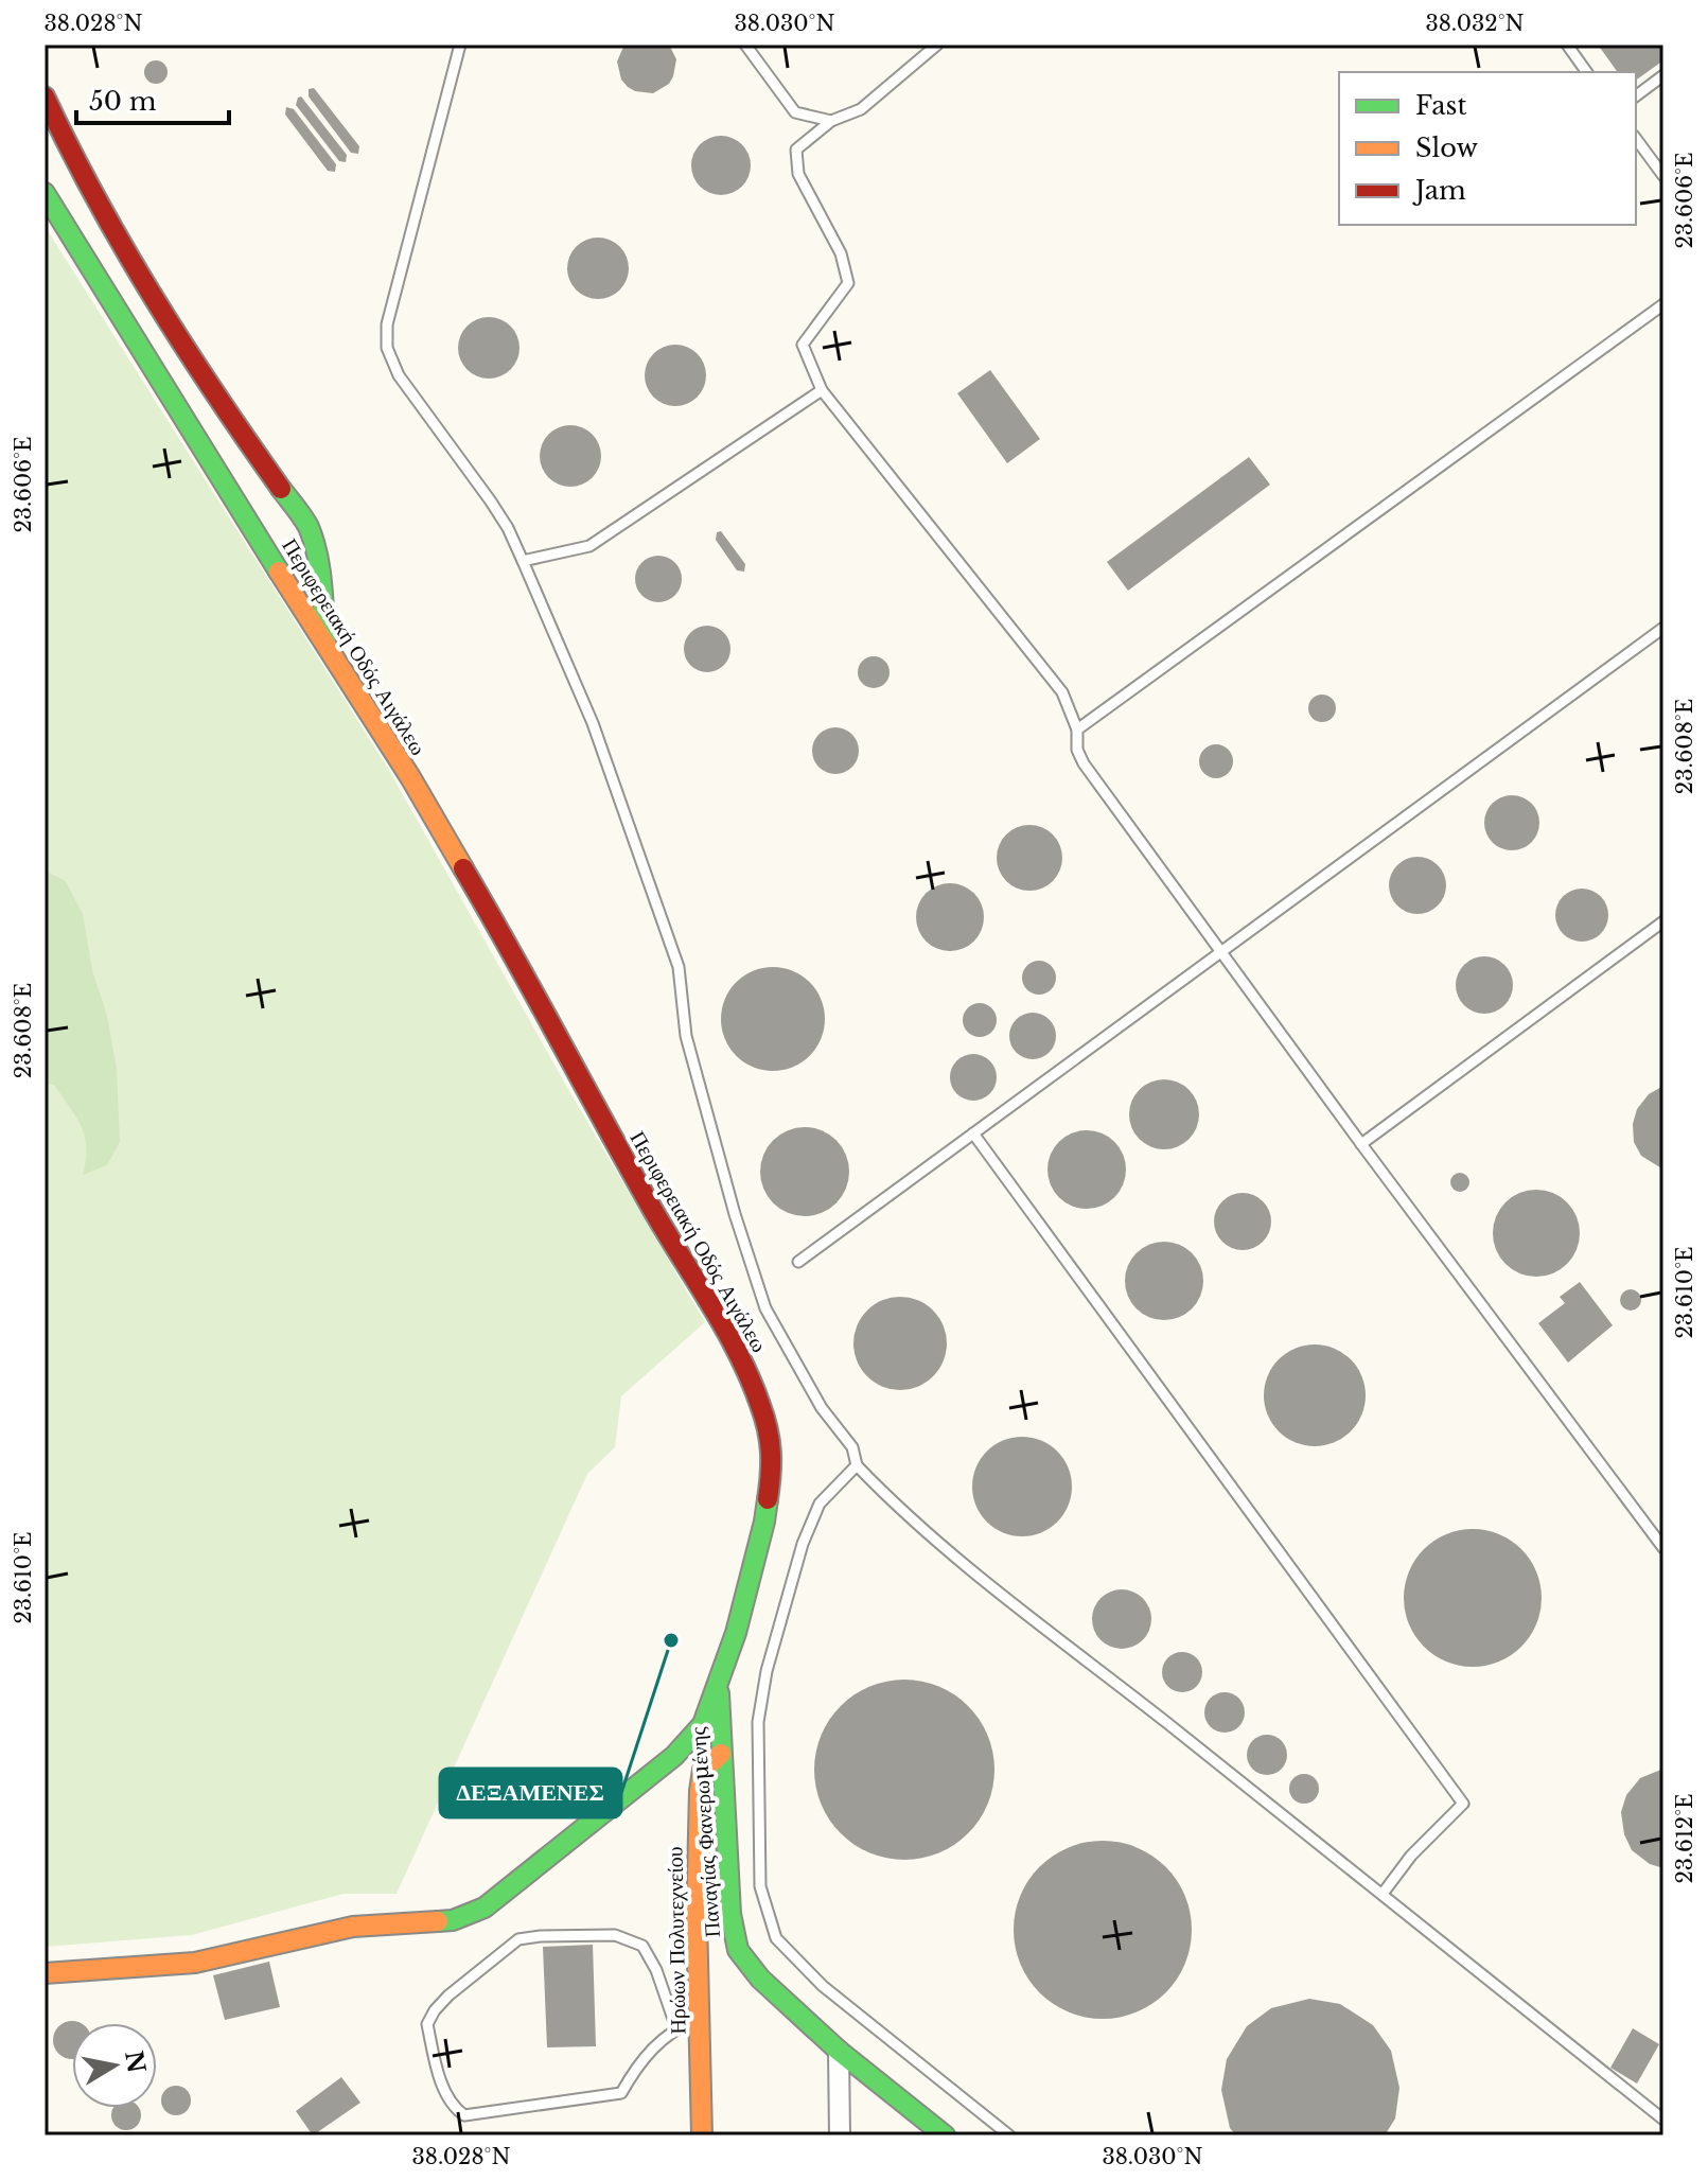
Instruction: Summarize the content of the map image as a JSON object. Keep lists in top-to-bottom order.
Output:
{
  "streets": {
    "main road": ["Περιφερειακή Οδός Αιγάλεω", "Παναγίας Φανερωμένης", "Ηρώων Πολυτεχνείου"]
  },
  "crossings": [
    ["Περιφερειακή Οδός Αιγάλεω", "Παναγίας Φανερωμένης"],
    ["Παναγίας Φανερωμένης", "Ηρώων Πολυτεχνείου"]
  ],
  "places": ["ΔΕΞΑΜΕΝΕΣ"],
  "legend": ["Fast", "Slow", "Jam"],
  "scale_bar": "50 m",
  "north": "right",
  "coordinates": [
    "38.028°N",
    "38.030°N",
    "38.032°N",
    "23.606°E",
    "23.608°E",
    "23.610°E",
    "23.612°E"
  ]
}
